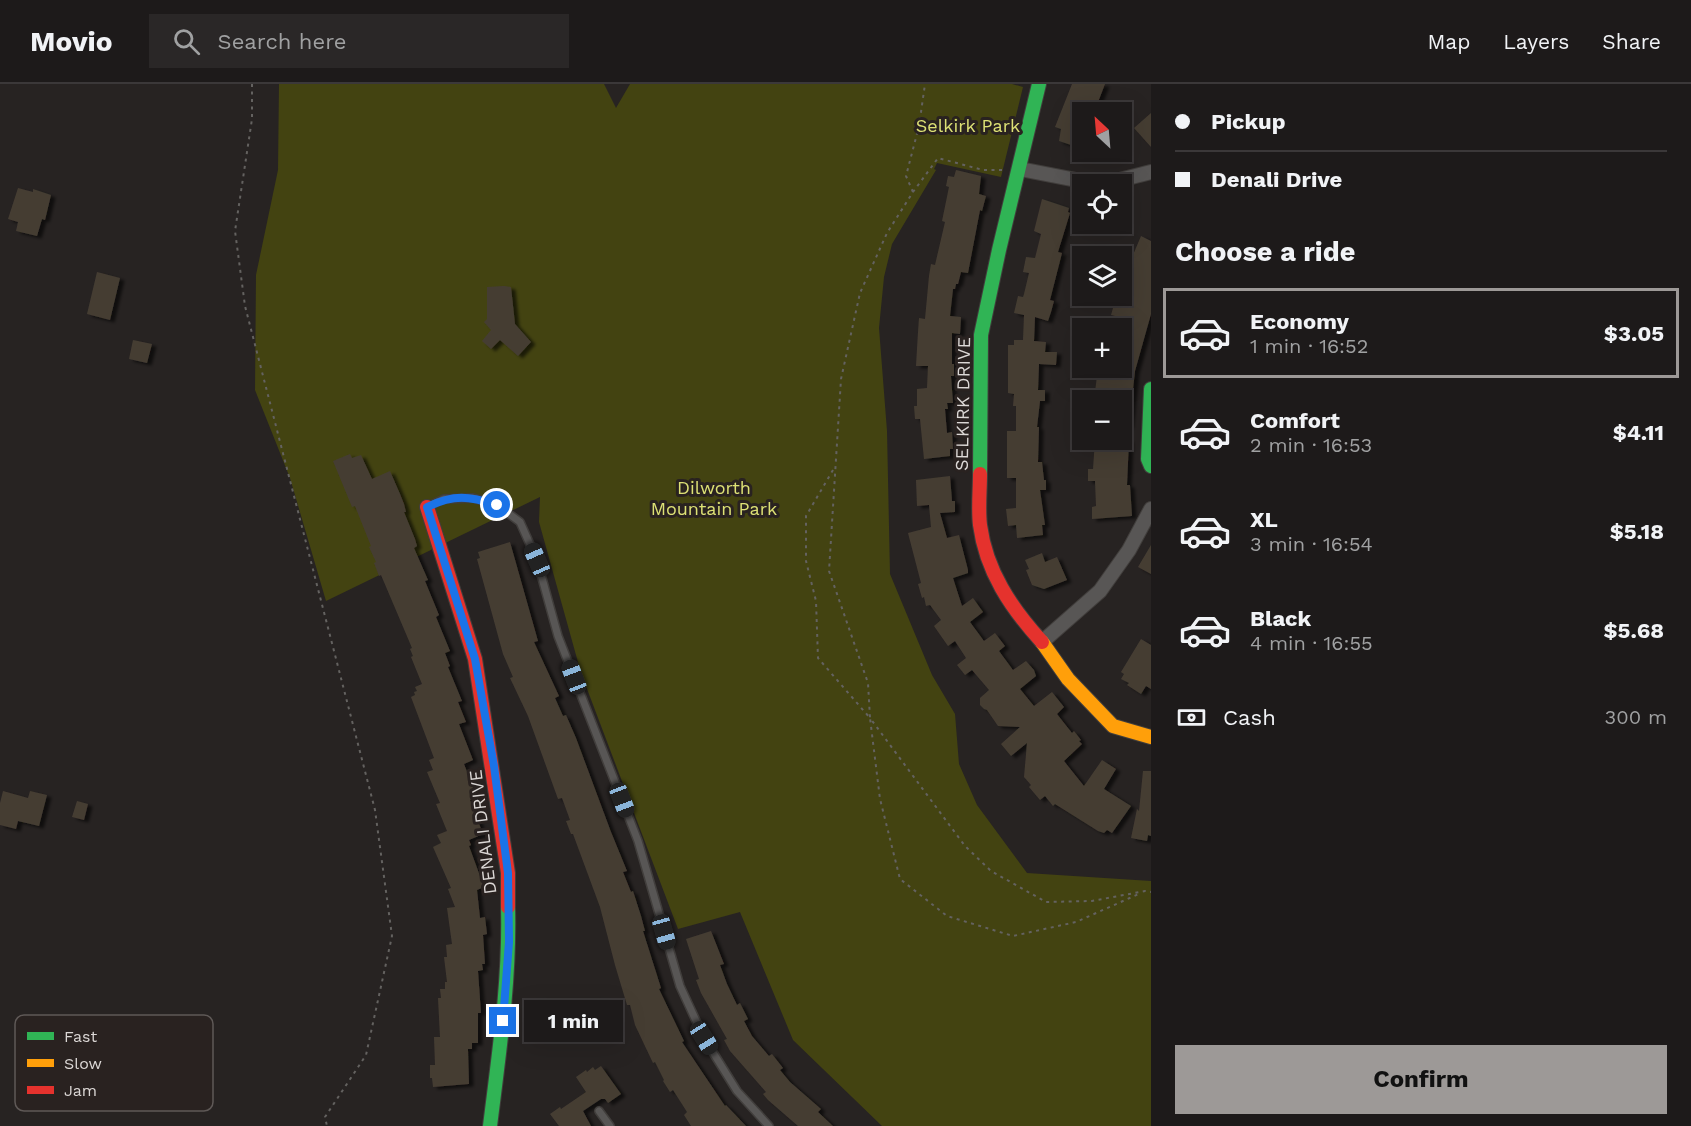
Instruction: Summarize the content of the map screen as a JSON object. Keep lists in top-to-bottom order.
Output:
{
  "streets": {
    "street": ["SELKIRK DRIVE", "DENALI DRIVE"]
  },
  "parks": ["Selkirk Park", "Dilworth Mountain Park"],
  "legend": ["Fast", "Slow", "Jam"],
  "north": "top left",
  "page": {
    "header": "Movio",
    "search": "Search here",
    "nav": ["Map", "Layers", "Share"],
    "banner": ["Pickup", "Denali Drive"],
    "map_buttons": ["+", "−"],
    "heading": "Choose a ride",
    "list": [
      {
        "name": "Economy",
        "note": "1 min · 16:52",
        "value": "$3.05"
      },
      {
        "name": "Comfort",
        "note": "2 min · 16:53",
        "value": "$4.11"
      },
      {
        "name": "XL",
        "note": "3 min · 16:54",
        "value": "$5.18"
      },
      {
        "name": "Black",
        "note": "4 min · 16:55",
        "value": "$5.68"
      }
    ],
    "pay": ["Cash", "300 m"],
    "bubble": "1 min",
    "buttons": "Confirm"
  }
}
